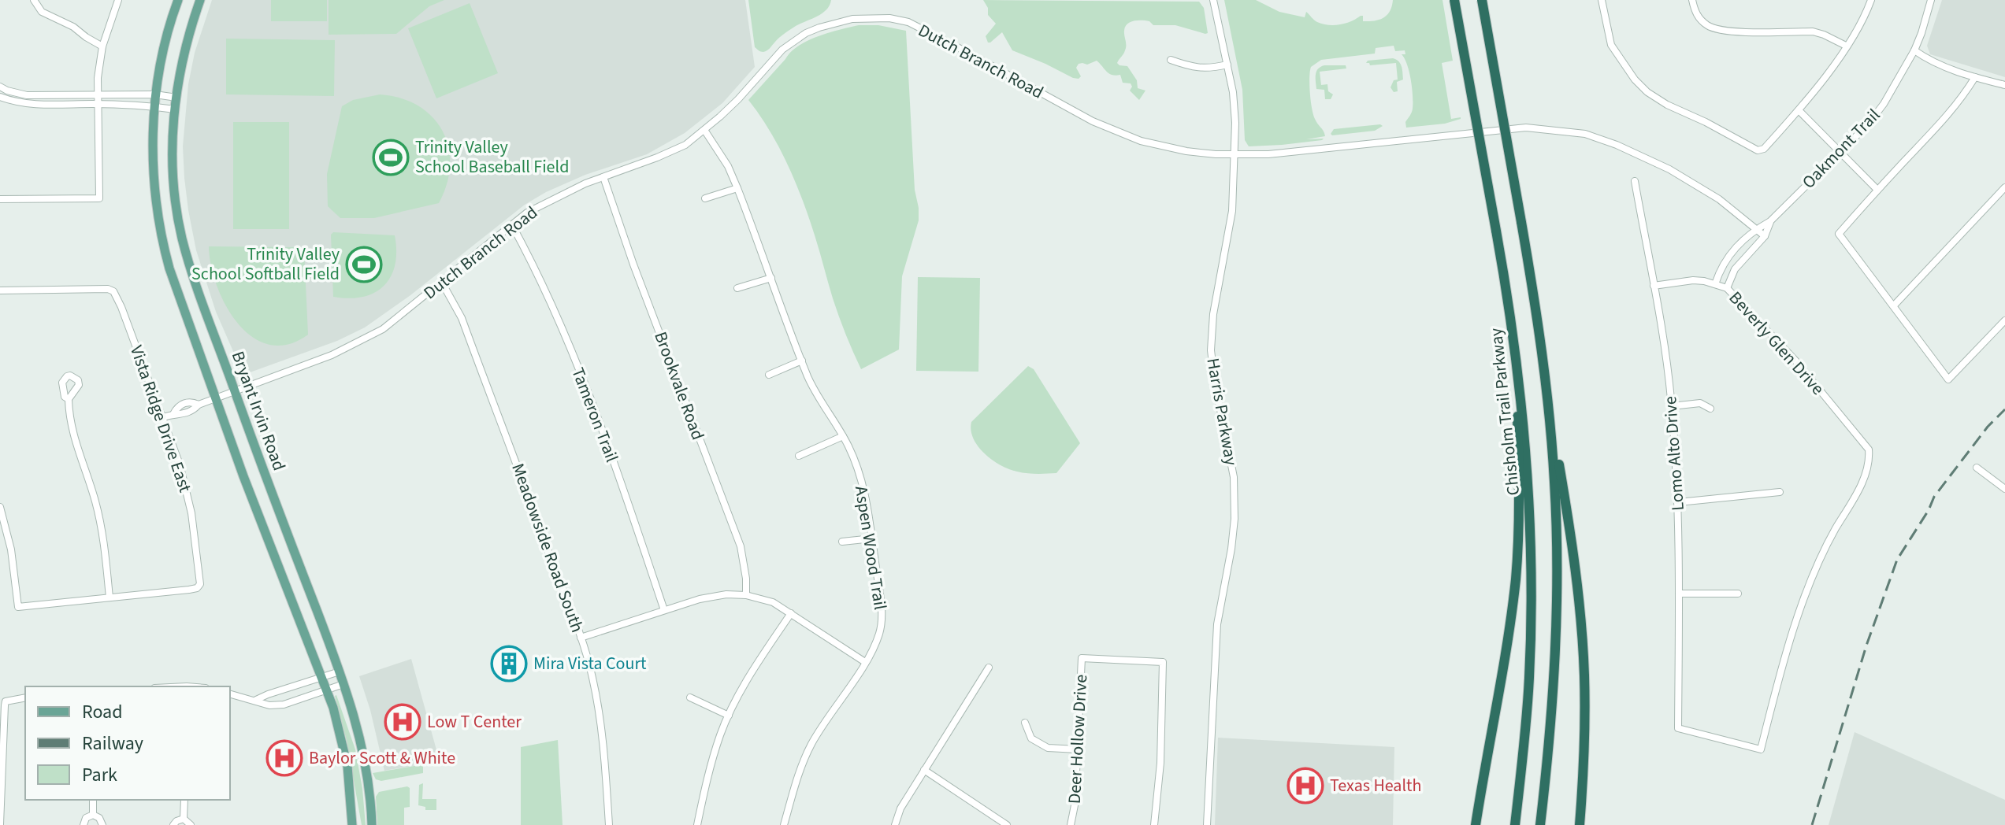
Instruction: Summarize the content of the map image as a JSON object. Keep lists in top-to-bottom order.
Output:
{
  "streets": {
    "highway": ["Chisholm Trail Parkway"],
    "main road": ["Bryant Irvin Road"],
    "street": [
      "Dutch Branch Road",
      "Oakmont Trail",
      "Beverly Glen Drive",
      "Brookvale Road",
      "Harris Parkway",
      "Tameron Trail",
      "Vista Ridge Drive East",
      "Lomo Alto Drive",
      "Meadowside Road South",
      "Aspen Wood Trail",
      "Deer Hollow Drive"
    ]
  },
  "crossings": [
    ["Dutch Branch Road", "Oakmont Trail"],
    ["Dutch Branch Road", "Brookvale Road"],
    ["Dutch Branch Road", "Bryant Irvin Road"],
    ["Dutch Branch Road", "Harris Parkway"],
    ["Dutch Branch Road", "Tameron Trail"],
    ["Dutch Branch Road", "Vista Ridge Drive East"],
    ["Dutch Branch Road", "Meadowside Road South"],
    ["Dutch Branch Road", "Aspen Wood Trail"],
    ["Oakmont Trail", "Beverly Glen Drive"],
    ["Beverly Glen Drive", "Lomo Alto Drive"]
  ],
  "places": {
    "sports": ["Trinity Valley School Baseball Field", "Trinity Valley School Softball Field"],
    "building": ["Mira Vista Court"],
    "hospital": ["Low T Center", "Baylor Scott & White", "Texas Health"]
  },
  "legend": ["Road", "Railway", "Park"]
}
